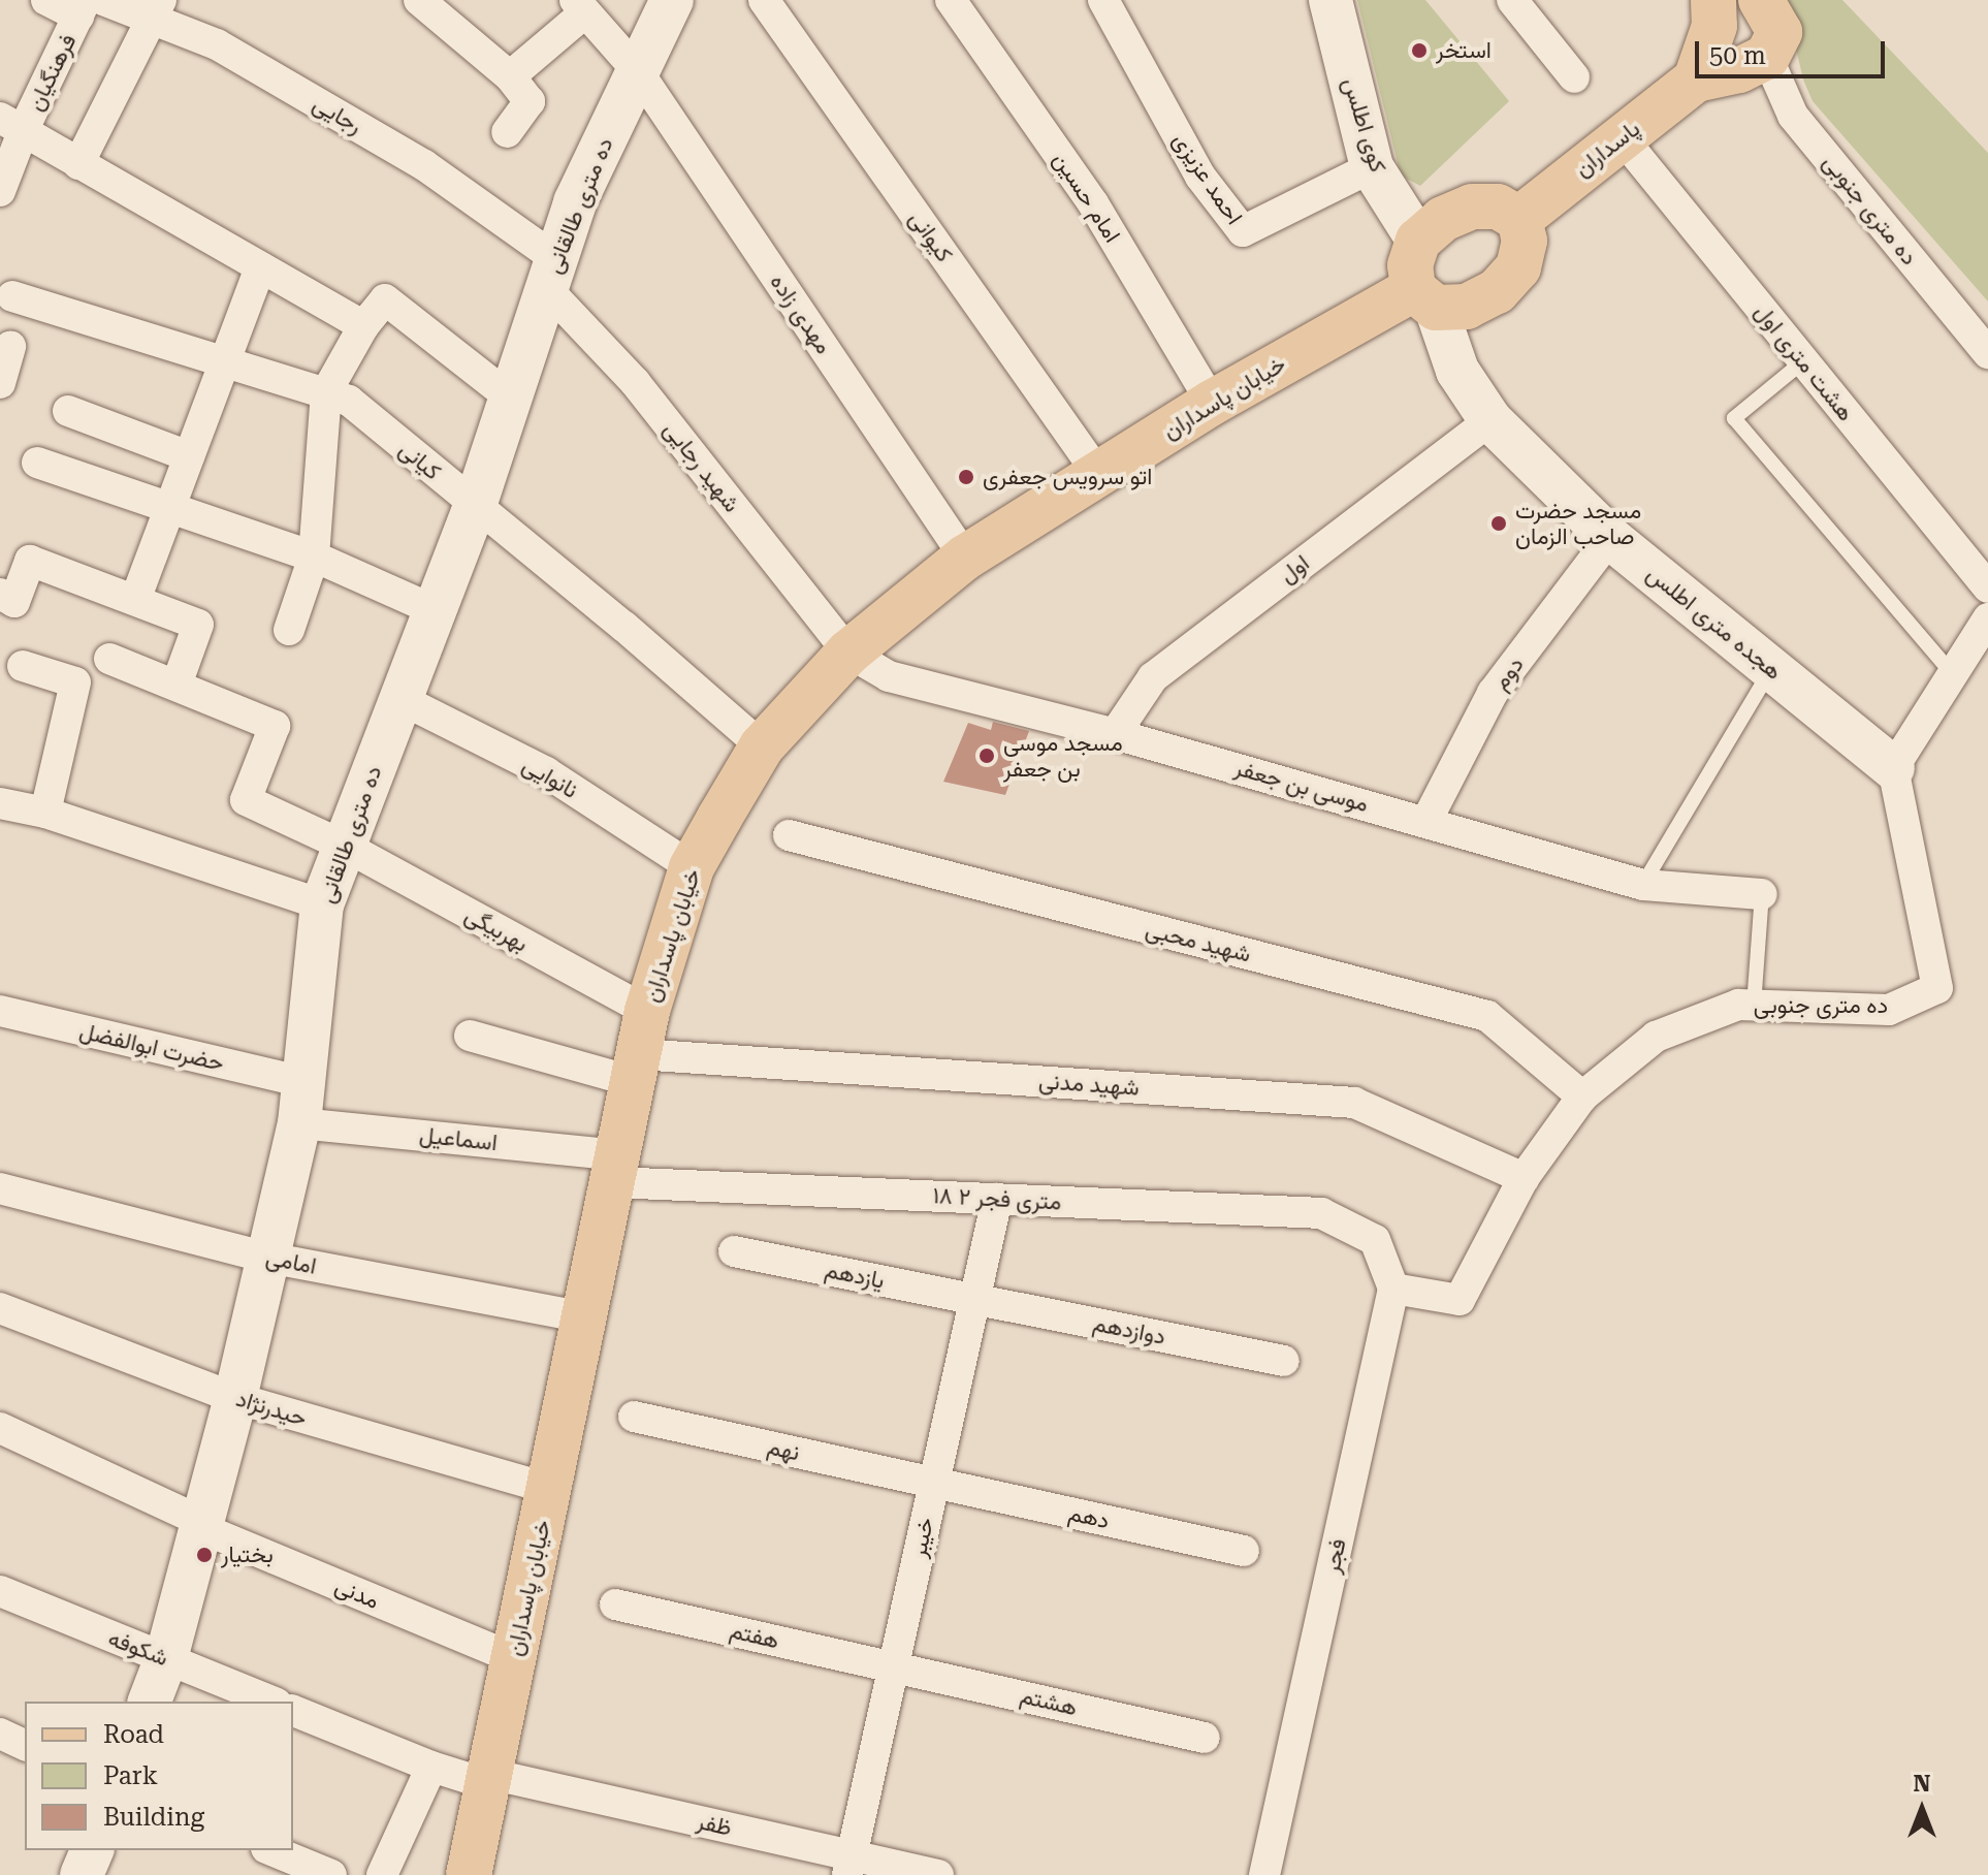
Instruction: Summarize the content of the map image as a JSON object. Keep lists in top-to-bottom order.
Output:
{
  "streets": {
    "main road": ["پاسداران", "خیابان پاسداران"],
    "street": [
      "فرهنگیان",
      "رجایی",
      "کوی اطلس",
      "احمد عزیزی",
      "امام حسین",
      "ده متری طالقانی",
      "ده متری جنوبی",
      "کیوانی",
      "مهدی زاده",
      "هشت متری اول",
      "کیانی",
      "شهید رجایی",
      "اول",
      "هجده متری اطلس",
      "دوم",
      "نانوایی",
      "موسی بن جعفر",
      "بهربیگی",
      "شهید محبی",
      "حضرت ابوالفضل",
      "شهید مدنی",
      "اسماعیل",
      "۱۸ متری فجر ۲",
      "امامی",
      "یازدهم",
      "دوازدهم",
      "حیدرنژاد",
      "نهم",
      "دهم",
      "خیبر",
      "فجر",
      "مدنی",
      "هفتم",
      "شکوفه",
      "هشتم",
      "ظفر"
    ]
  },
  "crossings": [
    ["فرهنگیان", "رجایی"],
    ["رجایی", "ده متری طالقانی"],
    ["رجایی", "شهید رجایی"],
    ["کوی اطلس", "پاسداران"],
    ["کوی اطلس", "احمد عزیزی"],
    ["کوی اطلس", "خیابان پاسداران"],
    ["کوی اطلس", "هجده متری اطلس"],
    ["پاسداران", "ده متری جنوبی"],
    ["پاسداران", "هشت متری اول"],
    ["پاسداران", "خیابان پاسداران"],
    ["پاسداران", "هجده متری اطلس"],
    ["امام حسین", "خیابان پاسداران"],
    ["ده متری طالقانی", "مهدی زاده"],
    ["ده متری طالقانی", "کیانی"],
    ["ده متری طالقانی", "شهید رجایی"],
    ["ده متری طالقانی", "نانوایی"],
    ["ده متری طالقانی", "بهربیگی"],
    ["ده متری طالقانی", "حضرت ابوالفضل"],
    ["ده متری طالقانی", "اسماعیل"],
    ["ده متری طالقانی", "امامی"],
    ["ده متری طالقانی", "حیدرنژاد"],
    ["ده متری طالقانی", "مدنی"],
    ["ده متری طالقانی", "شکوفه"],
    ["ده متری جنوبی", "هجده متری اطلس"],
    ["ده متری جنوبی", "شهید محبی"],
    ["ده متری جنوبی", "شهید مدنی"],
    ["ده متری جنوبی", "۱۸ متری فجر ۲"],
    ["ده متری جنوبی", "فجر"],
    ["کیوانی", "خیابان پاسداران"],
    ["مهدی زاده", "خیابان پاسداران"],
    ["خیابان پاسداران", "کیانی"],
    ["خیابان پاسداران", "شهید رجایی"],
    ["خیابان پاسداران", "هجده متری اطلس"],
    ["خیابان پاسداران", "نانوایی"],
    ["خیابان پاسداران", "موسی بن جعفر"],
    ["خیابان پاسداران", "بهربیگی"],
    ["خیابان پاسداران", "شهید مدنی"],
    ["خیابان پاسداران", "اسماعیل"],
    ["خیابان پاسداران", "۱۸ متری فجر ۲"],
    ["خیابان پاسداران", "امامی"],
    ["خیابان پاسداران", "حیدرنژاد"],
    ["خیابان پاسداران", "مدنی"],
    ["خیابان پاسداران", "ظفر"],
    ["شهید رجایی", "موسی بن جعفر"],
    ["اول", "هجده متری اطلس"],
    ["اول", "موسی بن جعفر"],
    ["هجده متری اطلس", "دوم"],
    ["دوم", "موسی بن جعفر"],
    ["بهربیگی", "شهید مدنی"],
    ["حضرت ابوالفضل", "اسماعیل"],
    ["اسماعیل", "۱۸ متری فجر ۲"],
    ["۱۸ متری فجر ۲", "خیبر"],
    ["۱۸ متری فجر ۲", "فجر"],
    ["یازدهم", "دوازدهم"],
    ["یازدهم", "خیبر"],
    ["دوازدهم", "خیبر"],
    ["نهم", "دهم"],
    ["نهم", "خیبر"],
    ["دهم", "خیبر"],
    ["خیبر", "هفتم"],
    ["خیبر", "هشتم"],
    ["خیبر", "ظفر"],
    ["هفتم", "هشتم"]
  ],
  "places": [
    "استخر",
    "اتو سرویس جعفری",
    "مسجد حضرت صاحب الزمان",
    "مسجد موسی بن جعفر",
    "بختیار"
  ],
  "legend": ["Road", "Park", "Building"],
  "scale_bar": "50 m",
  "north": "top"
}
